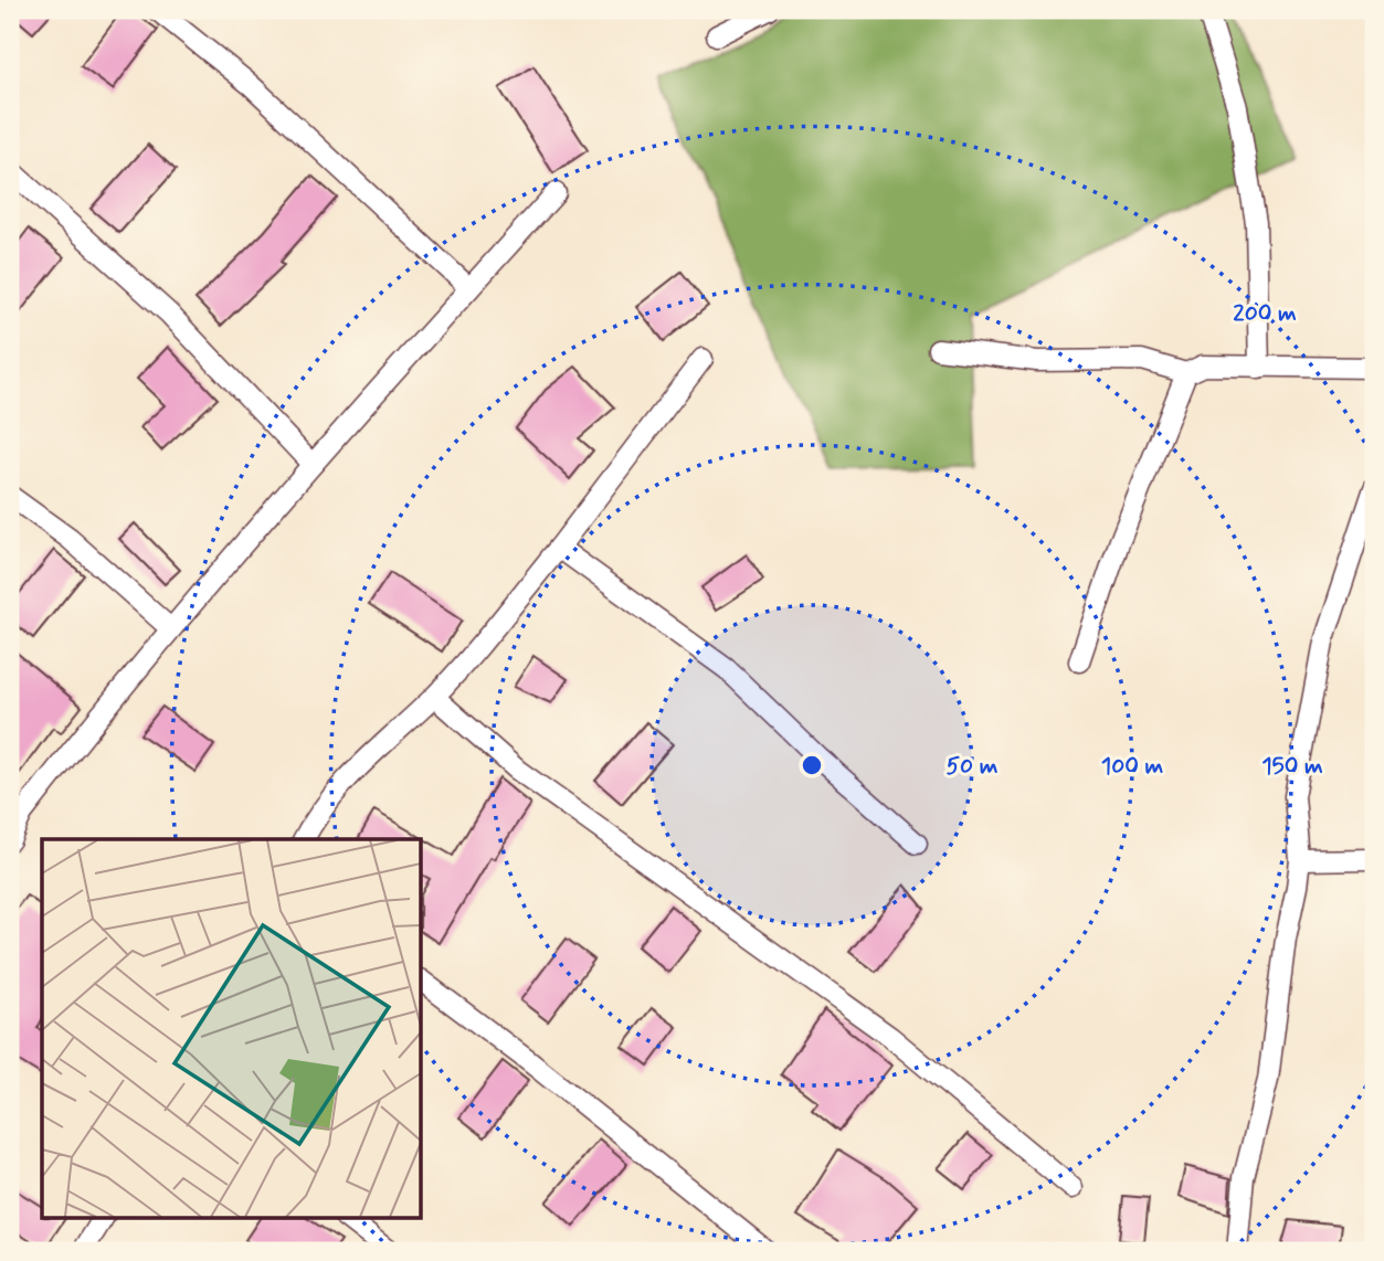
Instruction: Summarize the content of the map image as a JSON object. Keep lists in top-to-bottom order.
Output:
{
  "rings": [
    "200 m",
    "50 m",
    "100 m",
    "150 m"
  ]
}
